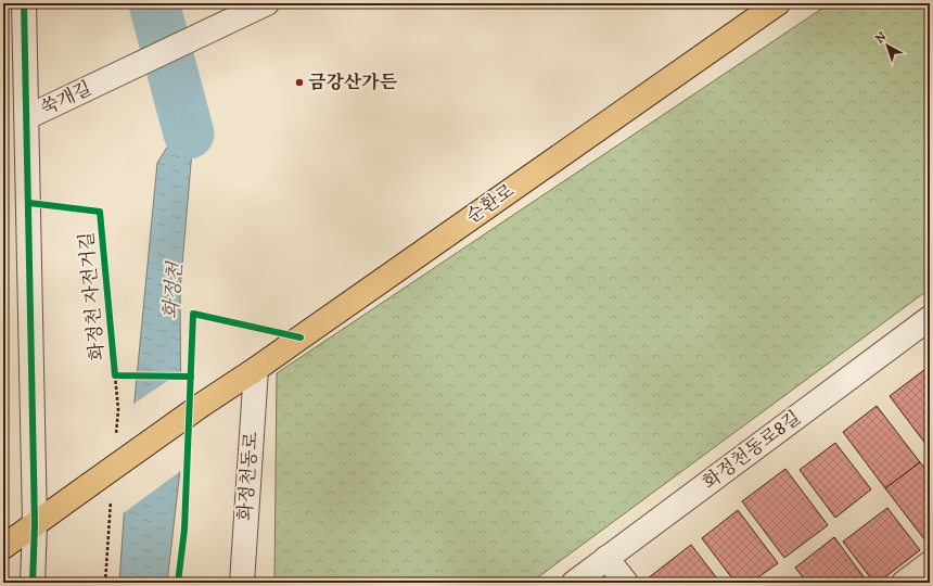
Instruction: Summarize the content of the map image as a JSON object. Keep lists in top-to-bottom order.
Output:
{
  "streets": {
    "main road": ["순환로"],
    "street": ["쑥개길", "화정천동로8길", "화정천동로"],
    "cycle path": ["화정천 자전거길"]
  },
  "crossings": [
    ["순환로", "화정천동로"]
  ],
  "water": ["화정천"],
  "places": ["금강산가든"],
  "north": "top left"
}
